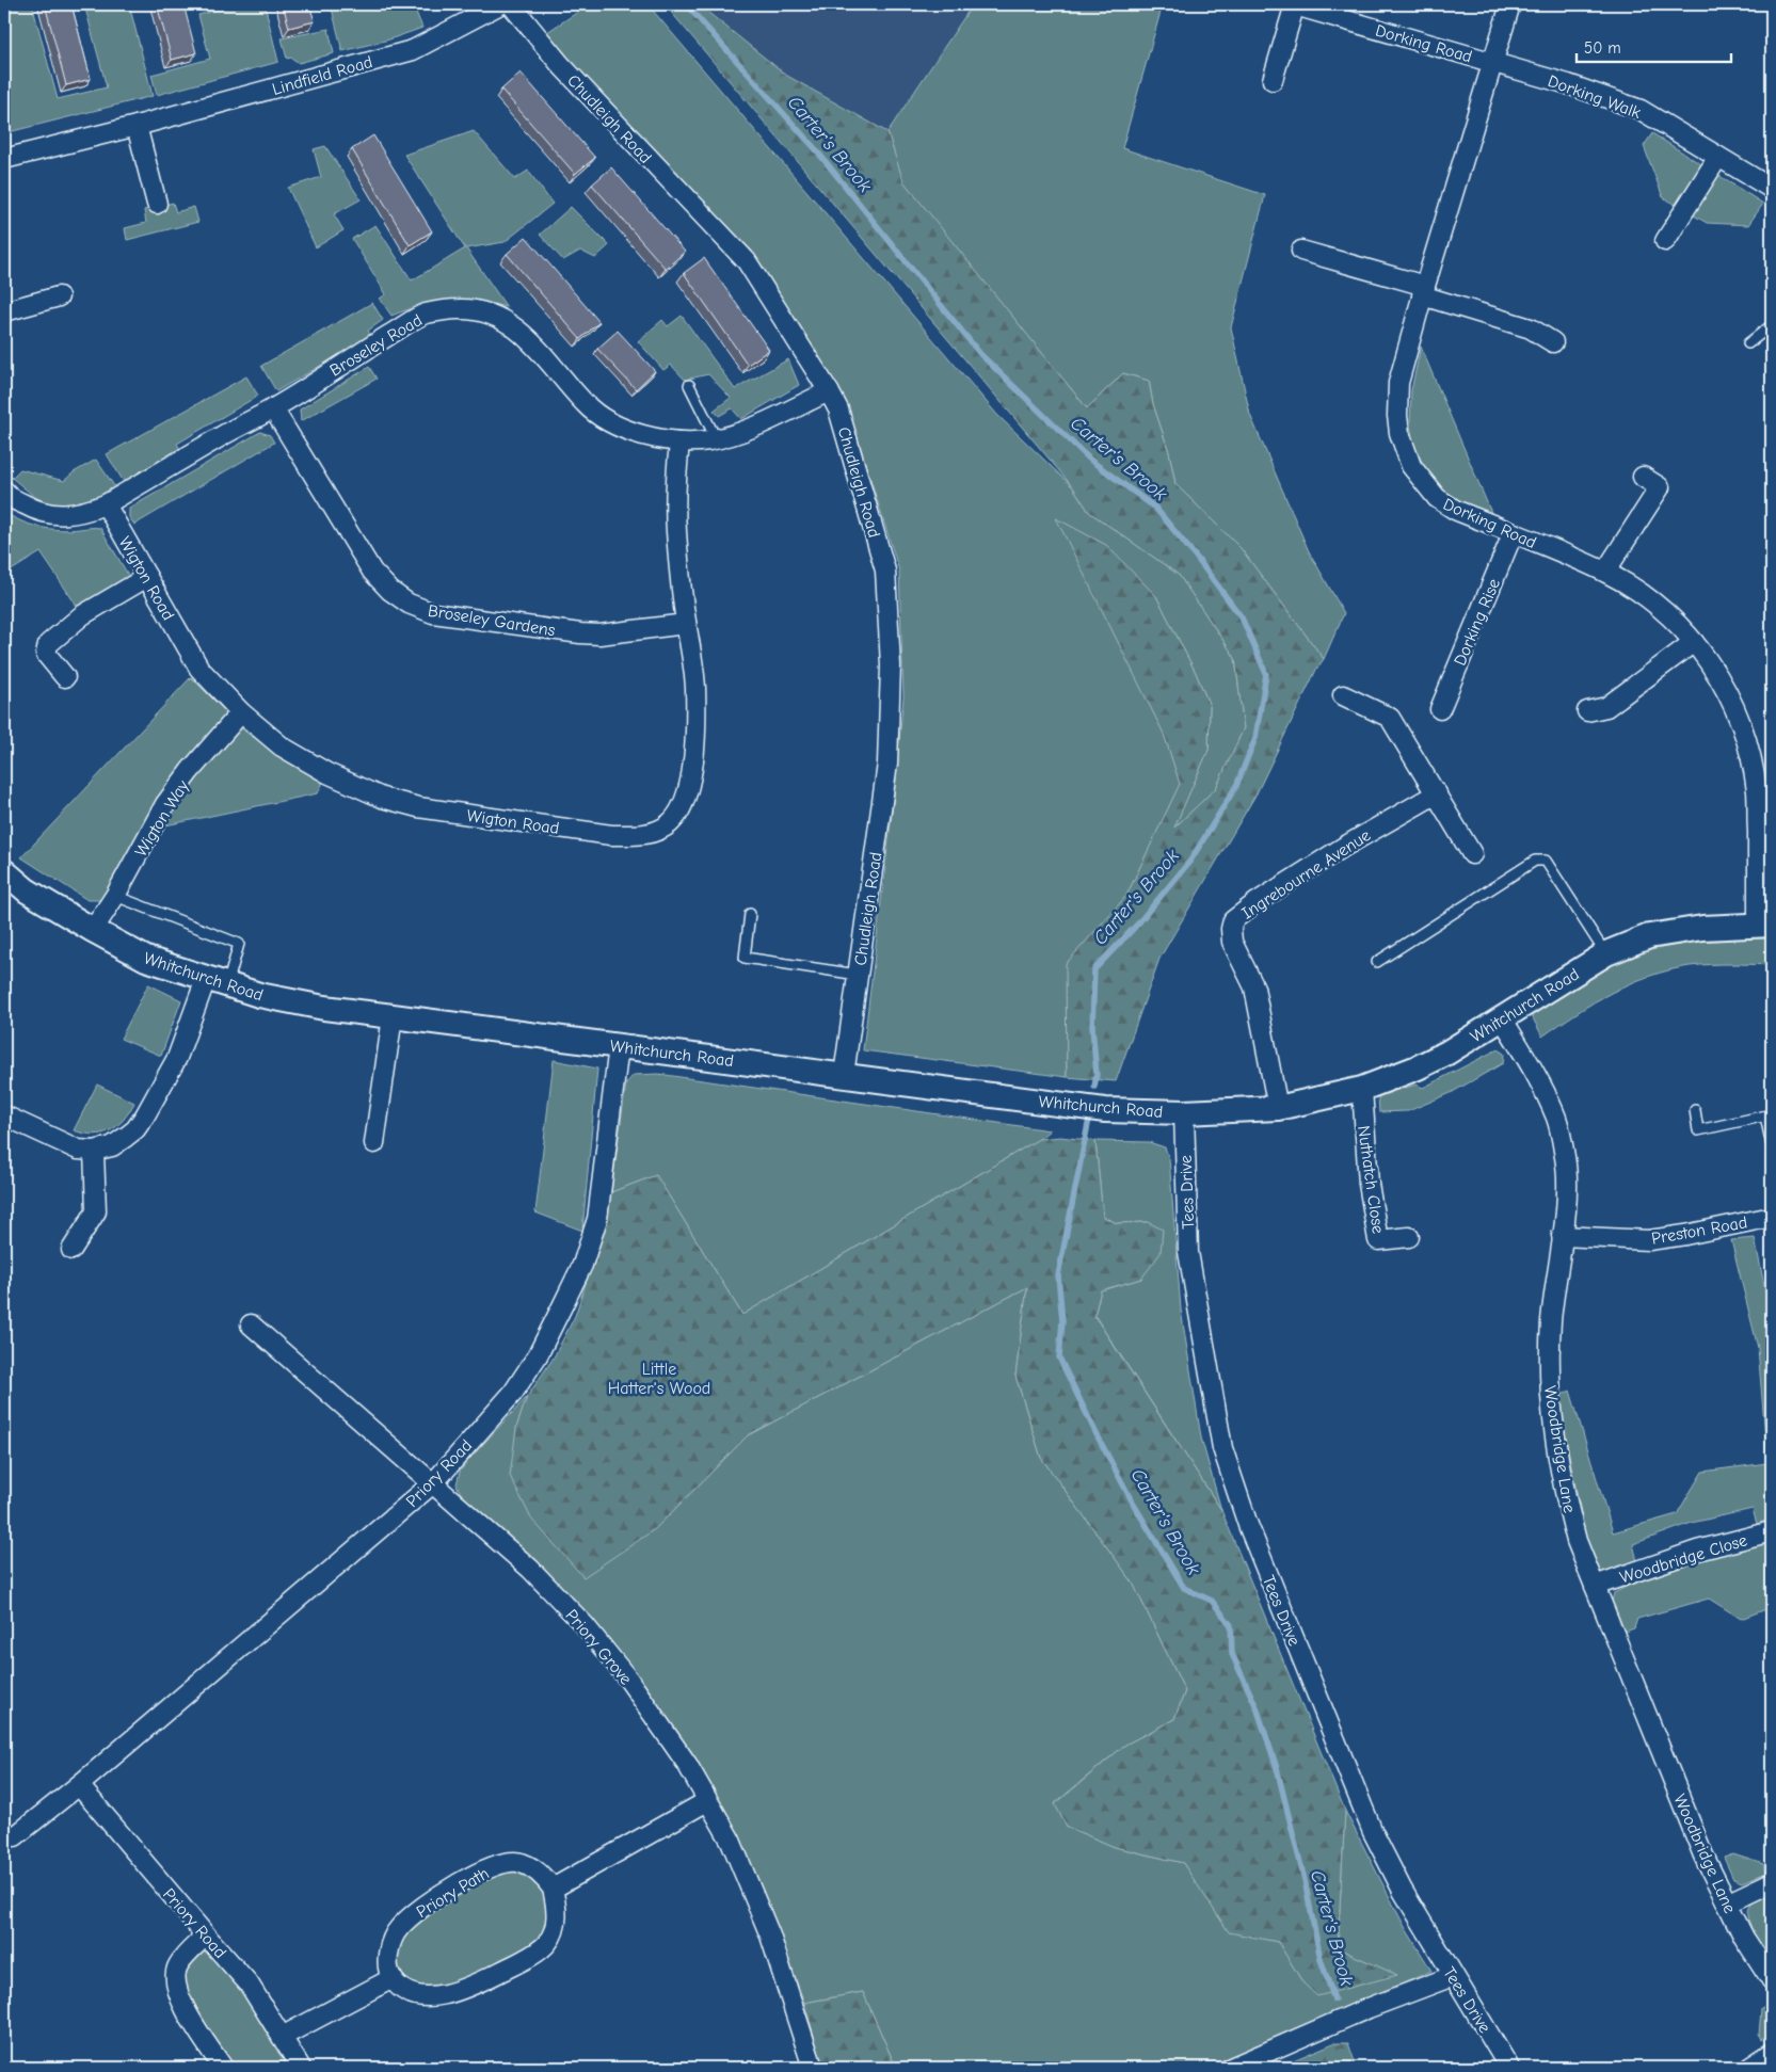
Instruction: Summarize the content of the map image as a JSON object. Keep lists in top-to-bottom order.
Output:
{
  "streets": {
    "street": [
      "Dorking Road",
      "Lindfield Road",
      "Dorking Walk",
      "Chudleigh Road",
      "Broseley Road",
      "Wigton Road",
      "Broseley Gardens",
      "Dorking Rise",
      "Wigton Way",
      "Ingrebourne Avenue",
      "Whitchurch Road",
      "Nuthatch Close",
      "Tees Drive",
      "Preston Road",
      "Woodbridge Lane",
      "Priory Road",
      "Woodbridge Close",
      "Priory Grove",
      "Priory Path"
    ]
  },
  "crossings": [
    ["Dorking Road", "Dorking Walk"],
    ["Dorking Road", "Dorking Rise"],
    ["Dorking Road", "Whitchurch Road"],
    ["Chudleigh Road", "Broseley Road"],
    ["Chudleigh Road", "Whitchurch Road"],
    ["Broseley Road", "Wigton Road"],
    ["Broseley Road", "Broseley Gardens"],
    ["Wigton Road", "Broseley Gardens"],
    ["Wigton Road", "Wigton Way"],
    ["Wigton Way", "Whitchurch Road"],
    ["Ingrebourne Avenue", "Whitchurch Road"],
    ["Whitchurch Road", "Nuthatch Close"],
    ["Whitchurch Road", "Tees Drive"],
    ["Whitchurch Road", "Woodbridge Lane"],
    ["Whitchurch Road", "Priory Road"],
    ["Preston Road", "Woodbridge Lane"],
    ["Woodbridge Lane", "Woodbridge Close"],
    ["Priory Road", "Priory Grove"]
  ],
  "water": ["Carter's Brook"],
  "parks": ["Little Hatter's Wood"],
  "scale_bar": "50 m"
}
